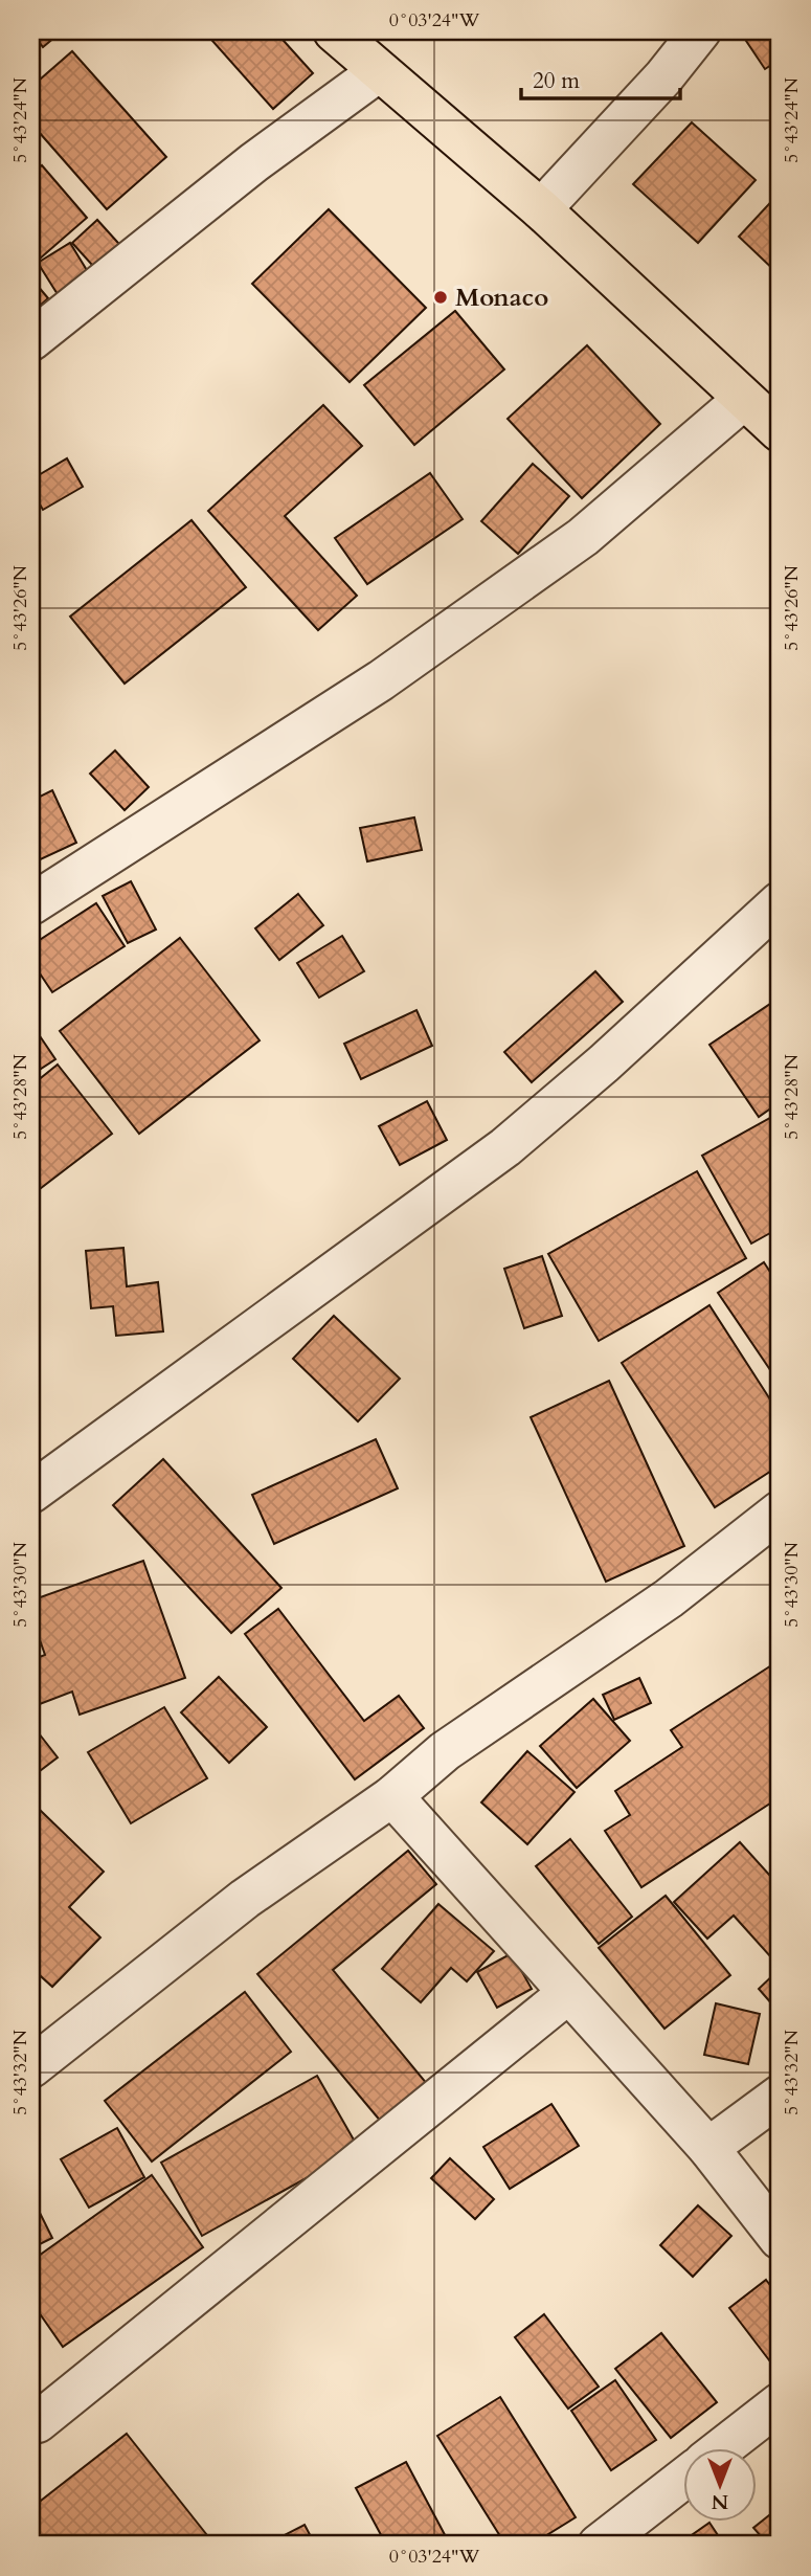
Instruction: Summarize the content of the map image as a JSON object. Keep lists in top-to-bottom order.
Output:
{
  "places": ["Monaco"],
  "scale_bar": "20 m",
  "north": "bottom",
  "coordinates": [
    "0°03'24\"W",
    "5°43'24\"N",
    "5°43'26\"N",
    "5°43'28\"N",
    "5°43'30\"N",
    "5°43'32\"N"
  ]
}
